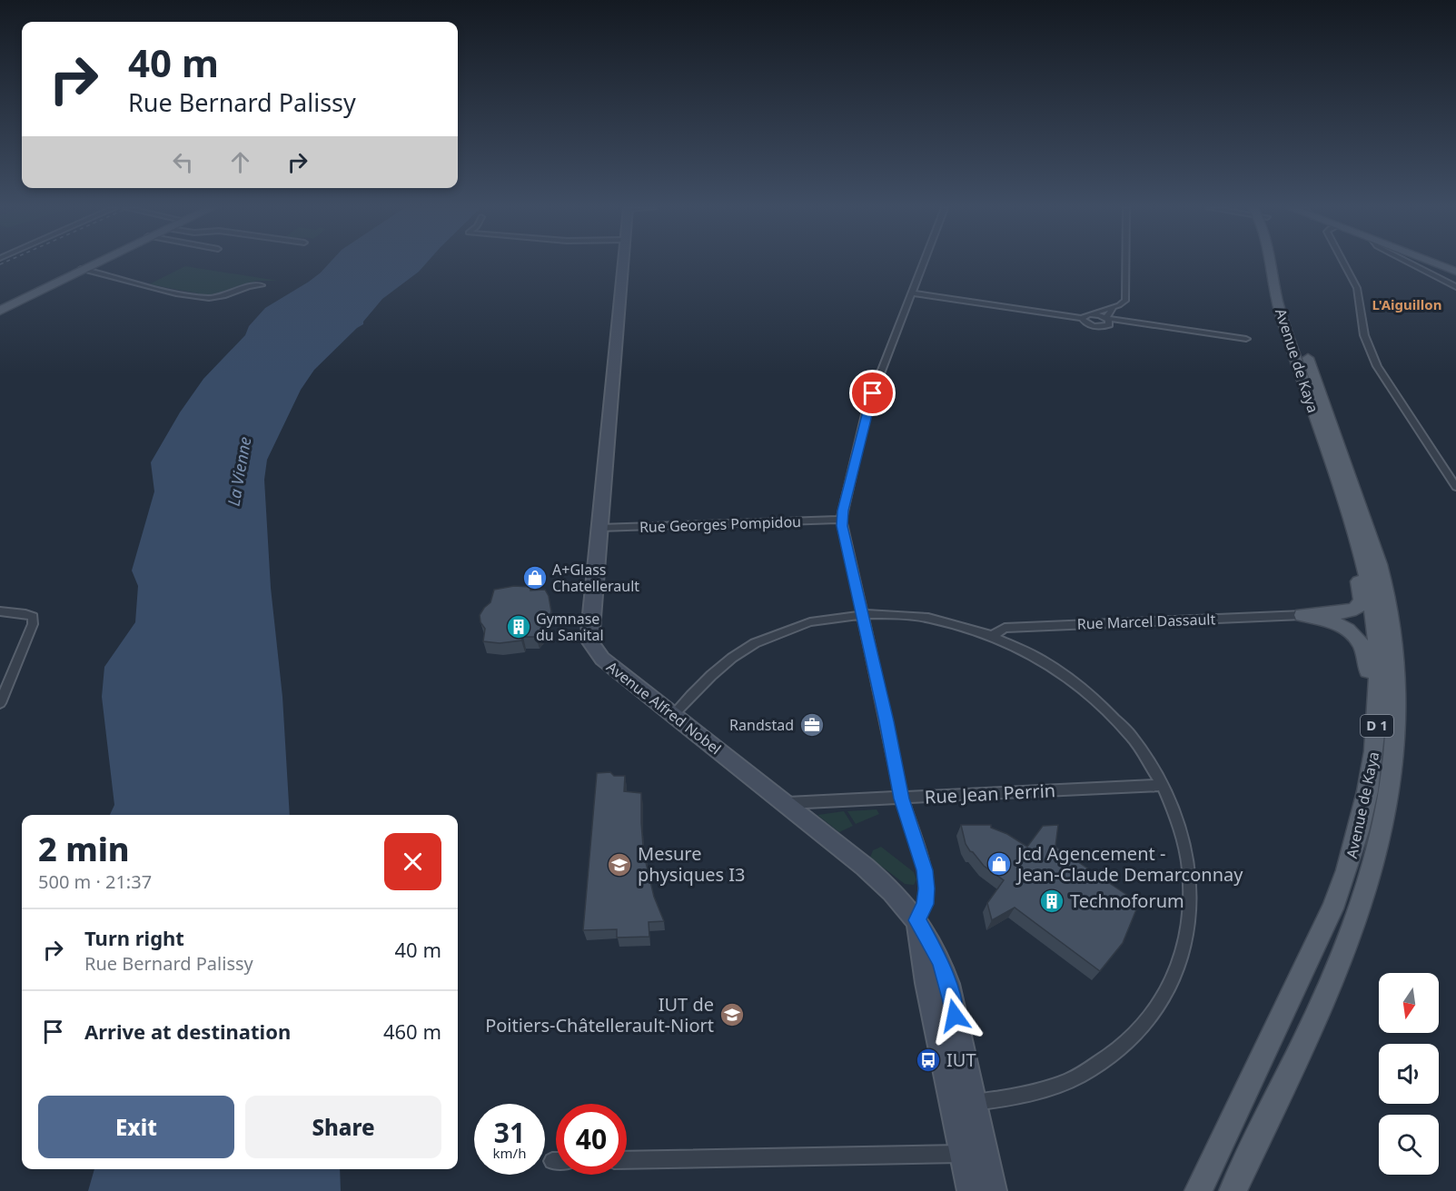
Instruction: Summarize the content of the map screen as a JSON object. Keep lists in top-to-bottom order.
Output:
{
  "streets": {
    "main road": ["Avenue de Kaya", "D 1"],
    "street": [
      "Rue Georges Pompidou",
      "Rue Marcel Dassault",
      "Avenue Alfred Nobel",
      "Rue Jean Perrin"
    ]
  },
  "crossings": [
    ["Rue Georges Pompidou", "Avenue Alfred Nobel"],
    ["Avenue Alfred Nobel", "Rue Jean Perrin"]
  ],
  "districts": ["L'Aiguillon"],
  "water": ["La Vienne"],
  "places": {
    "shop": ["A+Glass Chatellerault", "Jcd Agencement - Jean-Claude Demarconnay"],
    "building": ["Gymnase du Sanital", "Technoforum"],
    "office": ["Randstad"],
    "school or university": ["Mesure physiques I3", "IUT de Poitiers-Châtellerault-Niort"],
    "bus stop": ["IUT"]
  },
  "north": "bottom",
  "page": {
    "turn": ["40 m", "Rue Bernard Palissy"],
    "heading": ["2 min", "500 m · 21:37"],
    "list": [
      {
        "name": "Turn right",
        "note": "Rue Bernard Palissy",
        "value": "40 m"
      },
      {
        "name": "Arrive at destination",
        "value": "460 m"
      }
    ],
    "buttons": ["Exit", "Share"],
    "speed": "31 km/h",
    "limit": "40"
  }
}
